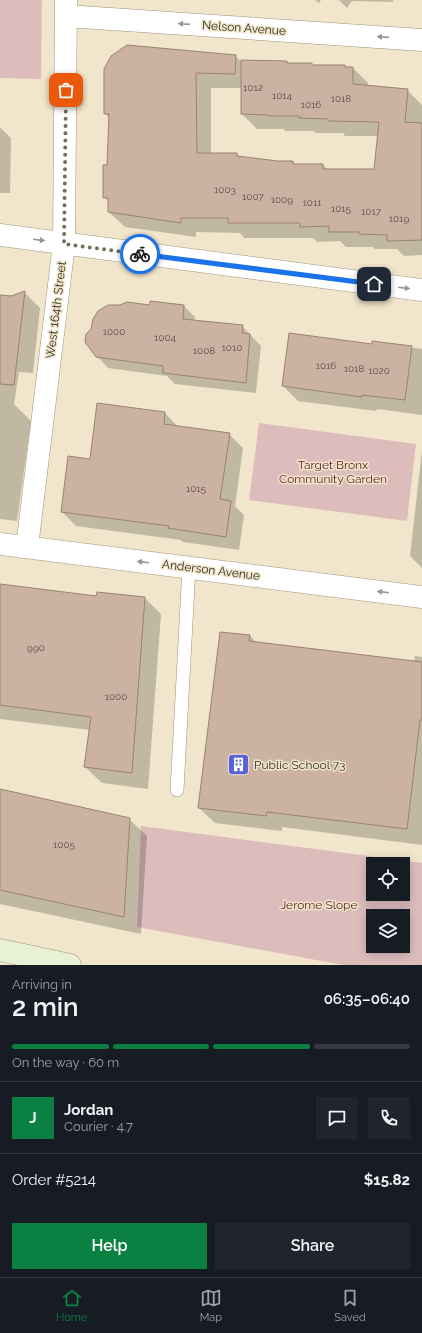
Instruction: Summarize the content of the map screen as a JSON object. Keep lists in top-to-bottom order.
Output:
{
  "streets": {
    "street": ["Nelson Avenue", "West 164th Street", "Anderson Avenue"]
  },
  "crossings": [
    ["Nelson Avenue", "West 164th Street"],
    ["West 164th Street", "Anderson Avenue"]
  ],
  "one_way": ["Nelson Avenue", "Anderson Avenue"],
  "parks": ["Target Bronx Community Garden", "Jerome Slope"],
  "places": {
    "building": ["Public School 73"]
  },
  "house_numbers": [
    "1012",
    "1014",
    "1018",
    "1016",
    "1003",
    "1007",
    "1009",
    "1011",
    "1015",
    "1017",
    "1019",
    "1000",
    "1004",
    "1010",
    "1008",
    "1016",
    "1018",
    "1020",
    "1015",
    "990",
    "1000",
    "1005"
  ],
  "page": {
    "heading": ["2 min", "Arriving in", "06:35–06:40"],
    "panel": [
      "Jordan",
      "Courier · 4.7",
      "Order #5214",
      "$15.82"
    ],
    "bar": "On the way · 60 m",
    "round": "J",
    "buttons": ["Help", "Share"],
    "tabs": ["Home", "Map", "Saved"]
  }
}
